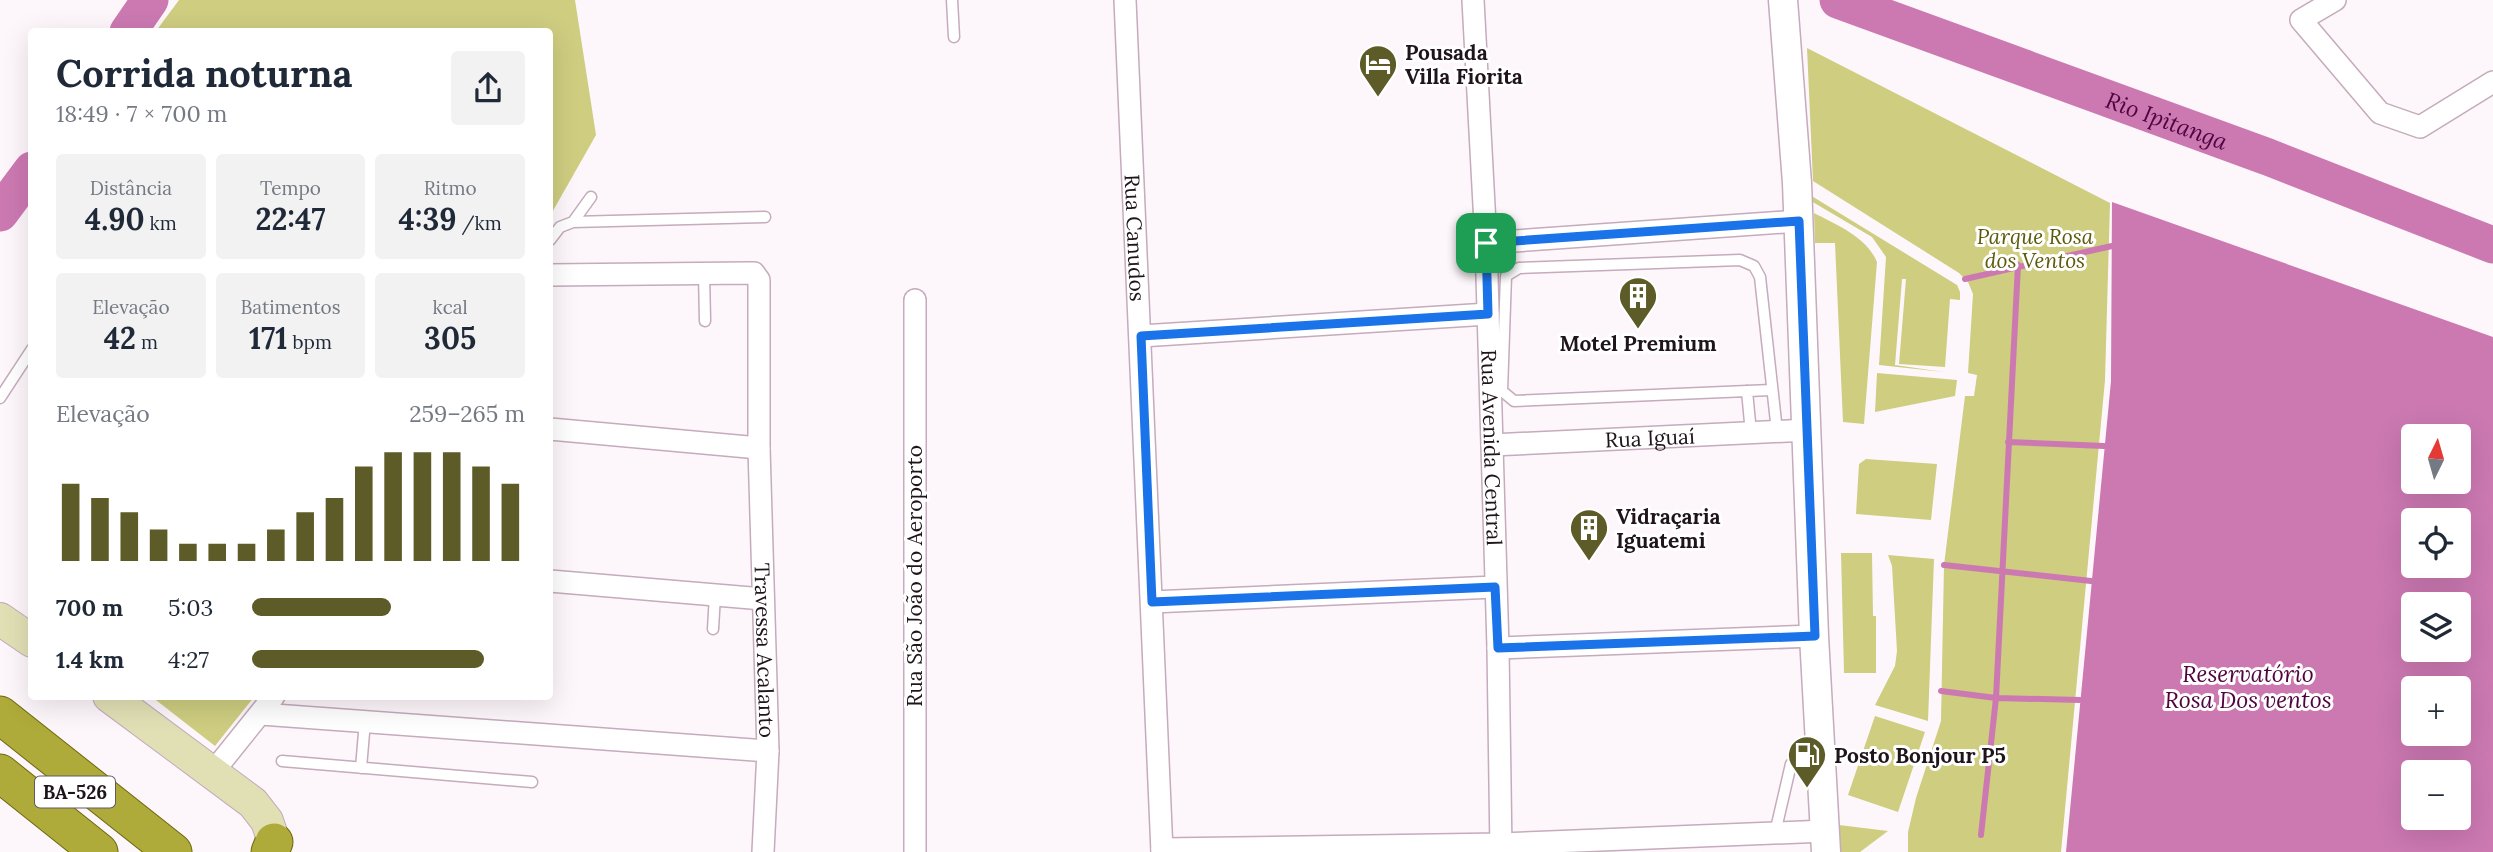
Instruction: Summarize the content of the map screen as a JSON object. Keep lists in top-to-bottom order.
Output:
{
  "streets": {
    "highway": ["BA-526"],
    "street": [
      "Rua Canudos",
      "Rua Iguaí",
      "Rua Avenida Central",
      "Rua São João do Aeroporto",
      "Travessa Acalanto"
    ]
  },
  "crossings": [
    ["Rua Iguaí", "Rua Avenida Central"]
  ],
  "water": ["Rio Ipitanga", "Reservatório Rosa Dos ventos"],
  "parks": ["Parque Rosa dos Ventos"],
  "places": {
    "hotel": ["Pousada Villa Fiorita"],
    "building": ["Motel Premium", "Vidraçaria Iguatemi"],
    "fuel station": ["Posto Bonjour P5"]
  },
  "north": "top",
  "page": {
    "heading": ["Corrida noturna", "18:49 · 7 × 700 m"],
    "stats": [
      ["Distância", "4.90 km"],
      ["Tempo", "22:47"],
      ["Ritmo", "4:39 /km"],
      ["Elevação", "42 m"],
      ["Batimentos", "171 bpm"],
      ["kcal", "305"]
    ],
    "chart": ["Elevação", "259–265 m"],
    "map_buttons": ["+", "−"],
    "list": [
      {
        "name": "700 m",
        "note": "5:03"
      },
      {
        "name": "1.4 km",
        "note": "4:27"
      }
    ]
  }
}
